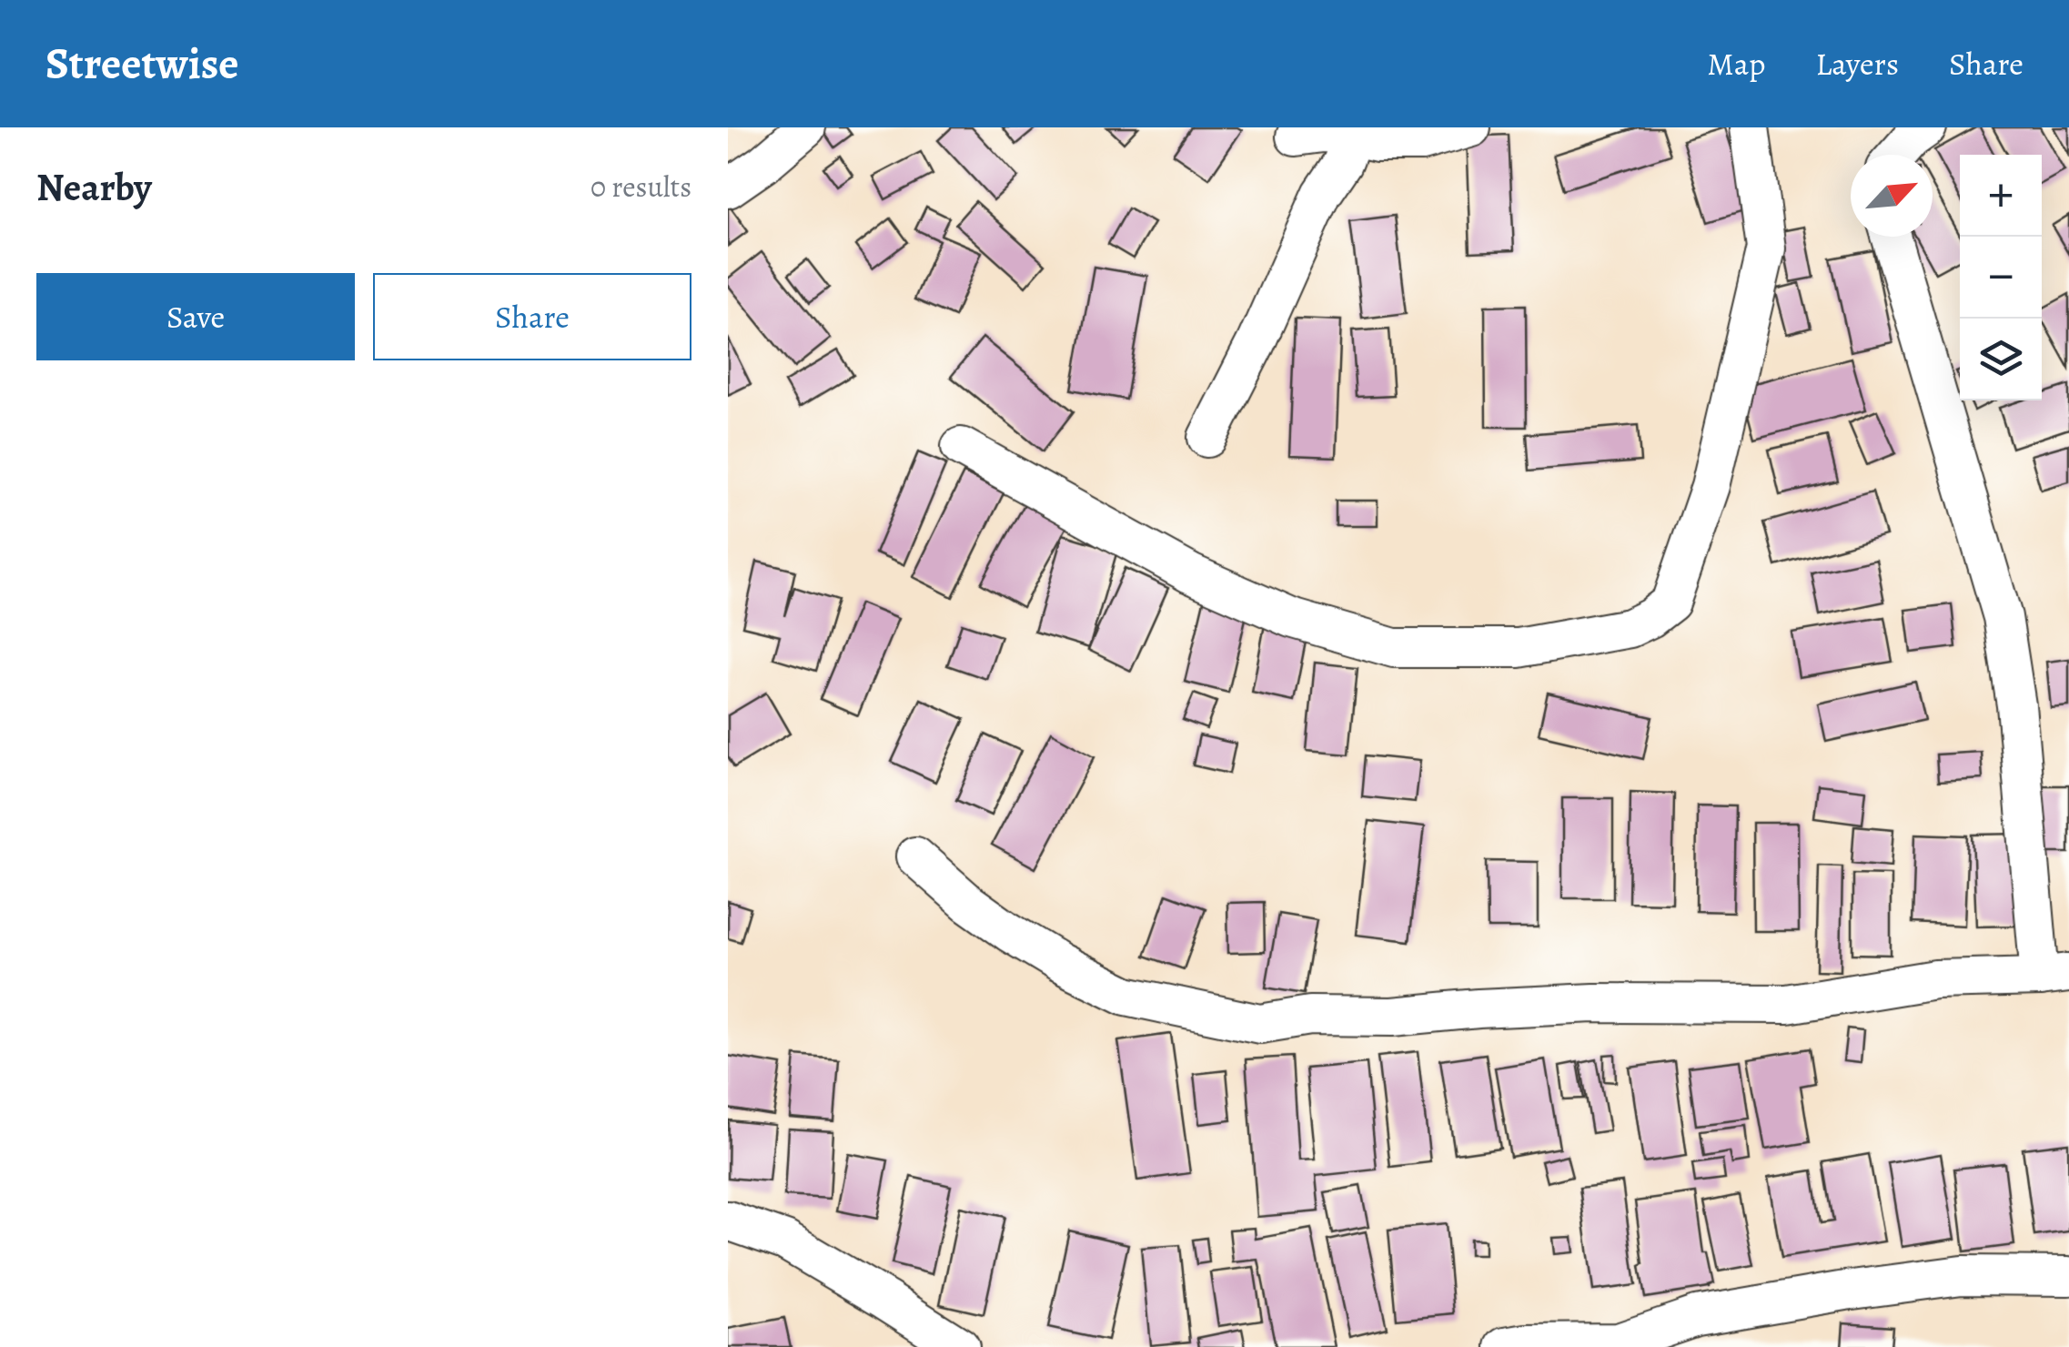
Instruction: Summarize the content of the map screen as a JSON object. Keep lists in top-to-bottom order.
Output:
{
  "north": "top right",
  "page": {
    "header": "Streetwise",
    "nav": ["Map", "Layers", "Share"],
    "heading": ["Nearby", "0 results"],
    "map_buttons": ["+", "−"],
    "buttons": ["Save", "Share"]
  }
}
